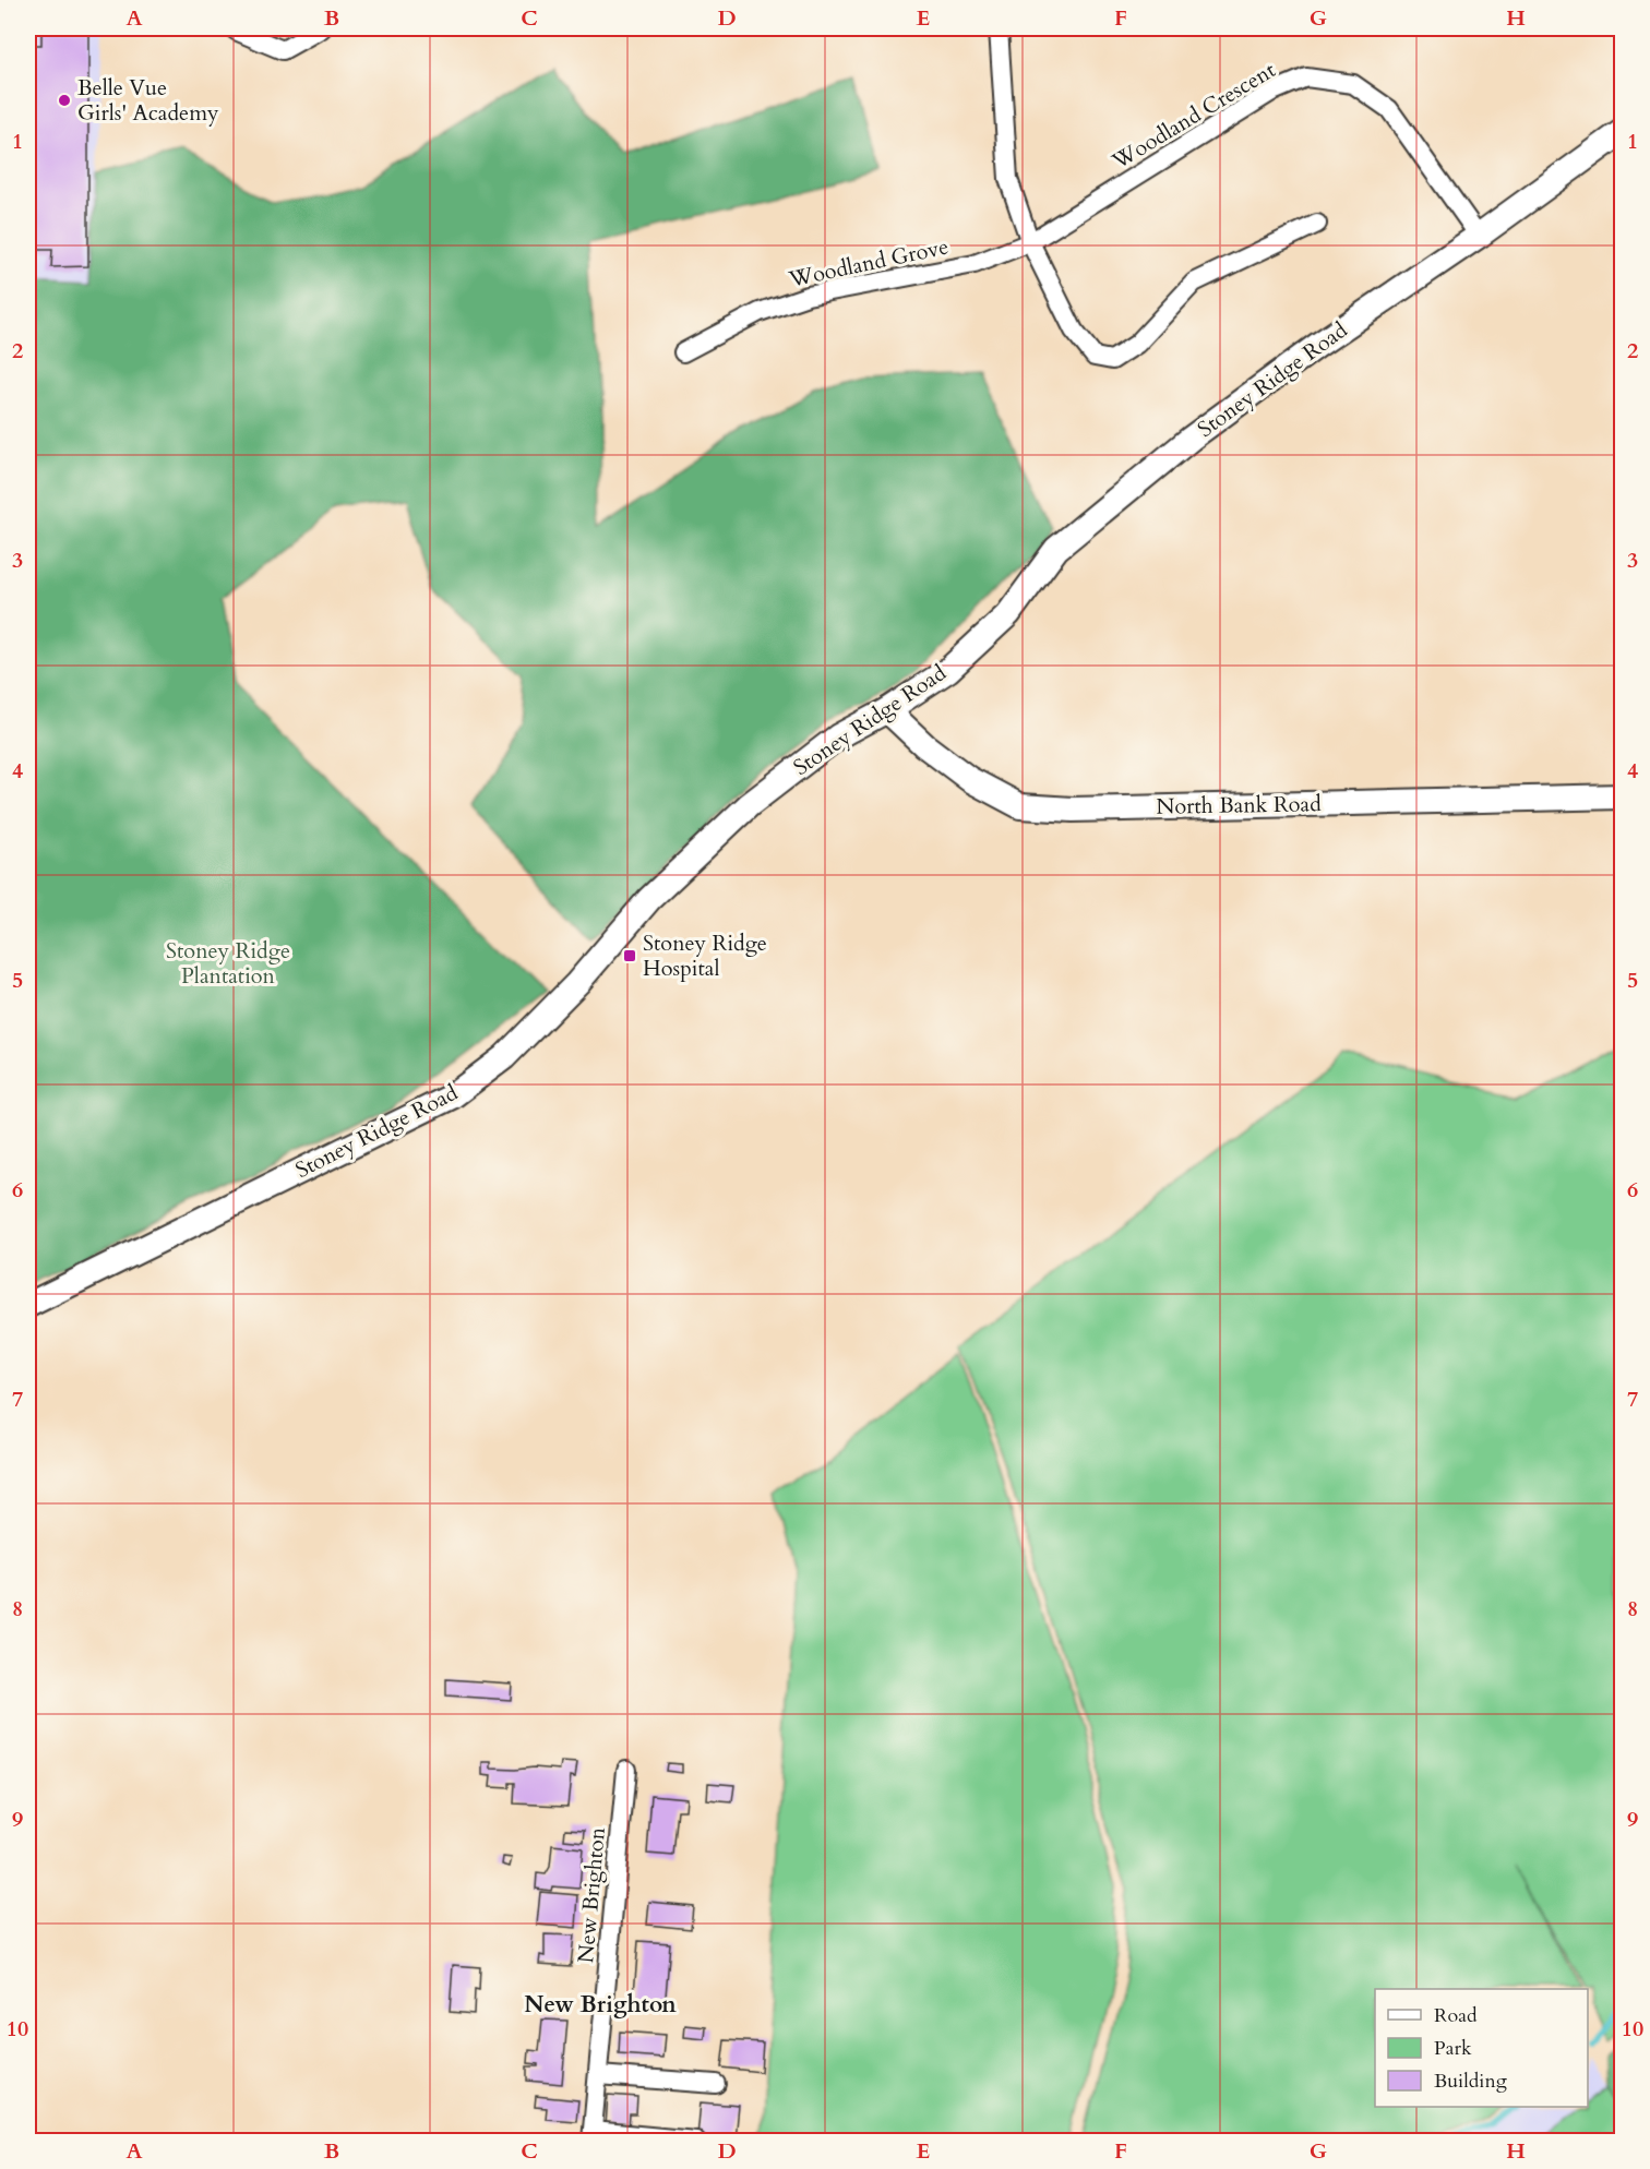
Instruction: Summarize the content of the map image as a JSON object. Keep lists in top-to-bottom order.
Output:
{
  "streets": {
    "street": [
      "Woodland Crescent",
      "Woodland Grove",
      "Stoney Ridge Road",
      "North Bank Road",
      "New Brighton"
    ]
  },
  "crossings": [
    ["Woodland Crescent", "Woodland Grove"],
    ["Woodland Crescent", "Stoney Ridge Road"],
    ["Stoney Ridge Road", "North Bank Road"]
  ],
  "districts": ["New Brighton"],
  "parks": ["Stoney Ridge Plantation"],
  "places": {
    "other": ["Belle Vue Girls' Academy"],
    "transit": ["Stoney Ridge Hospital"]
  },
  "legend": ["Road", "Park", "Building"],
  "grid": {
    "columns": [
      "A",
      "B",
      "C",
      "D",
      "E",
      "F",
      "G",
      "H"
    ],
    "rows": [
      "1",
      "2",
      "3",
      "4",
      "5",
      "6",
      "7",
      "8",
      "9",
      "10"
    ]
  }
}
